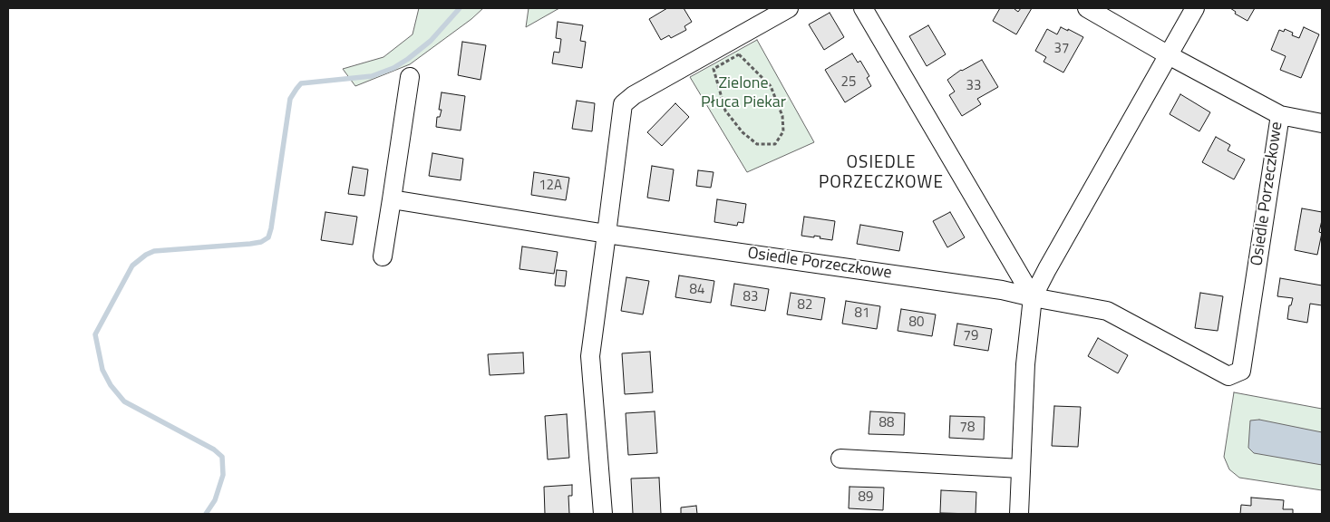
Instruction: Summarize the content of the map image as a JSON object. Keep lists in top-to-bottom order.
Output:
{
  "streets": {
    "street": ["Osiedle Porzeczkowe"]
  },
  "districts": ["OSIEDLE PORZECZKOWE"],
  "parks": ["Zielone Płuca Piekar"],
  "house_numbers": [
    "37",
    "25",
    "33",
    "12A",
    "84",
    "83",
    "82",
    "81",
    "80",
    "79",
    "88",
    "78",
    "89"
  ]
}
